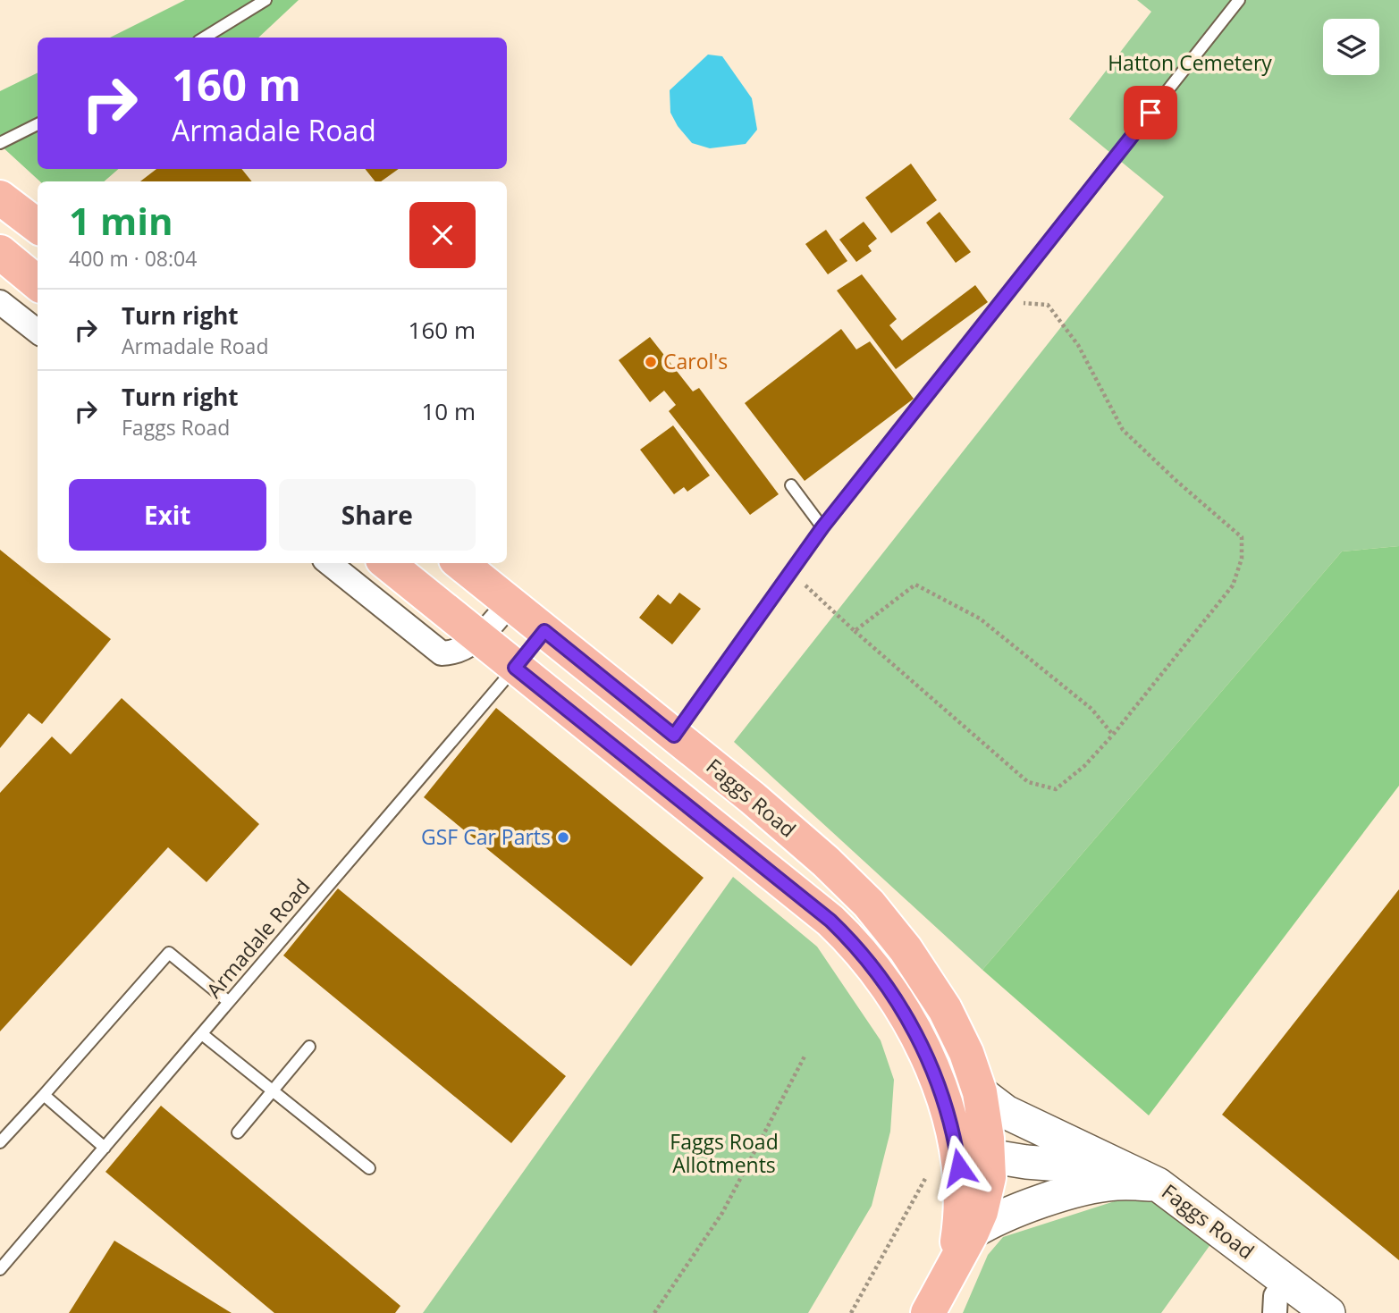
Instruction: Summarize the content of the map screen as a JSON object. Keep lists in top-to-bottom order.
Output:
{
  "streets": {
    "main road": ["Faggs Road"],
    "lane": ["Armadale Road"]
  },
  "crossings": [
    ["Faggs Road", "Armadale Road"]
  ],
  "parks": ["Hatton Cemetery", "Faggs Road Allotments"],
  "places": ["Carol's", "GSF Car Parts"],
  "page": {
    "turn": ["160 m", "Armadale Road"],
    "heading": ["1 min", "400 m · 08:04"],
    "list": [
      {
        "name": "Turn right",
        "note": "Armadale Road",
        "value": "160 m"
      },
      {
        "name": "Turn right",
        "note": "Faggs Road",
        "value": "10 m"
      }
    ],
    "buttons": ["Exit", "Share"]
  }
}
